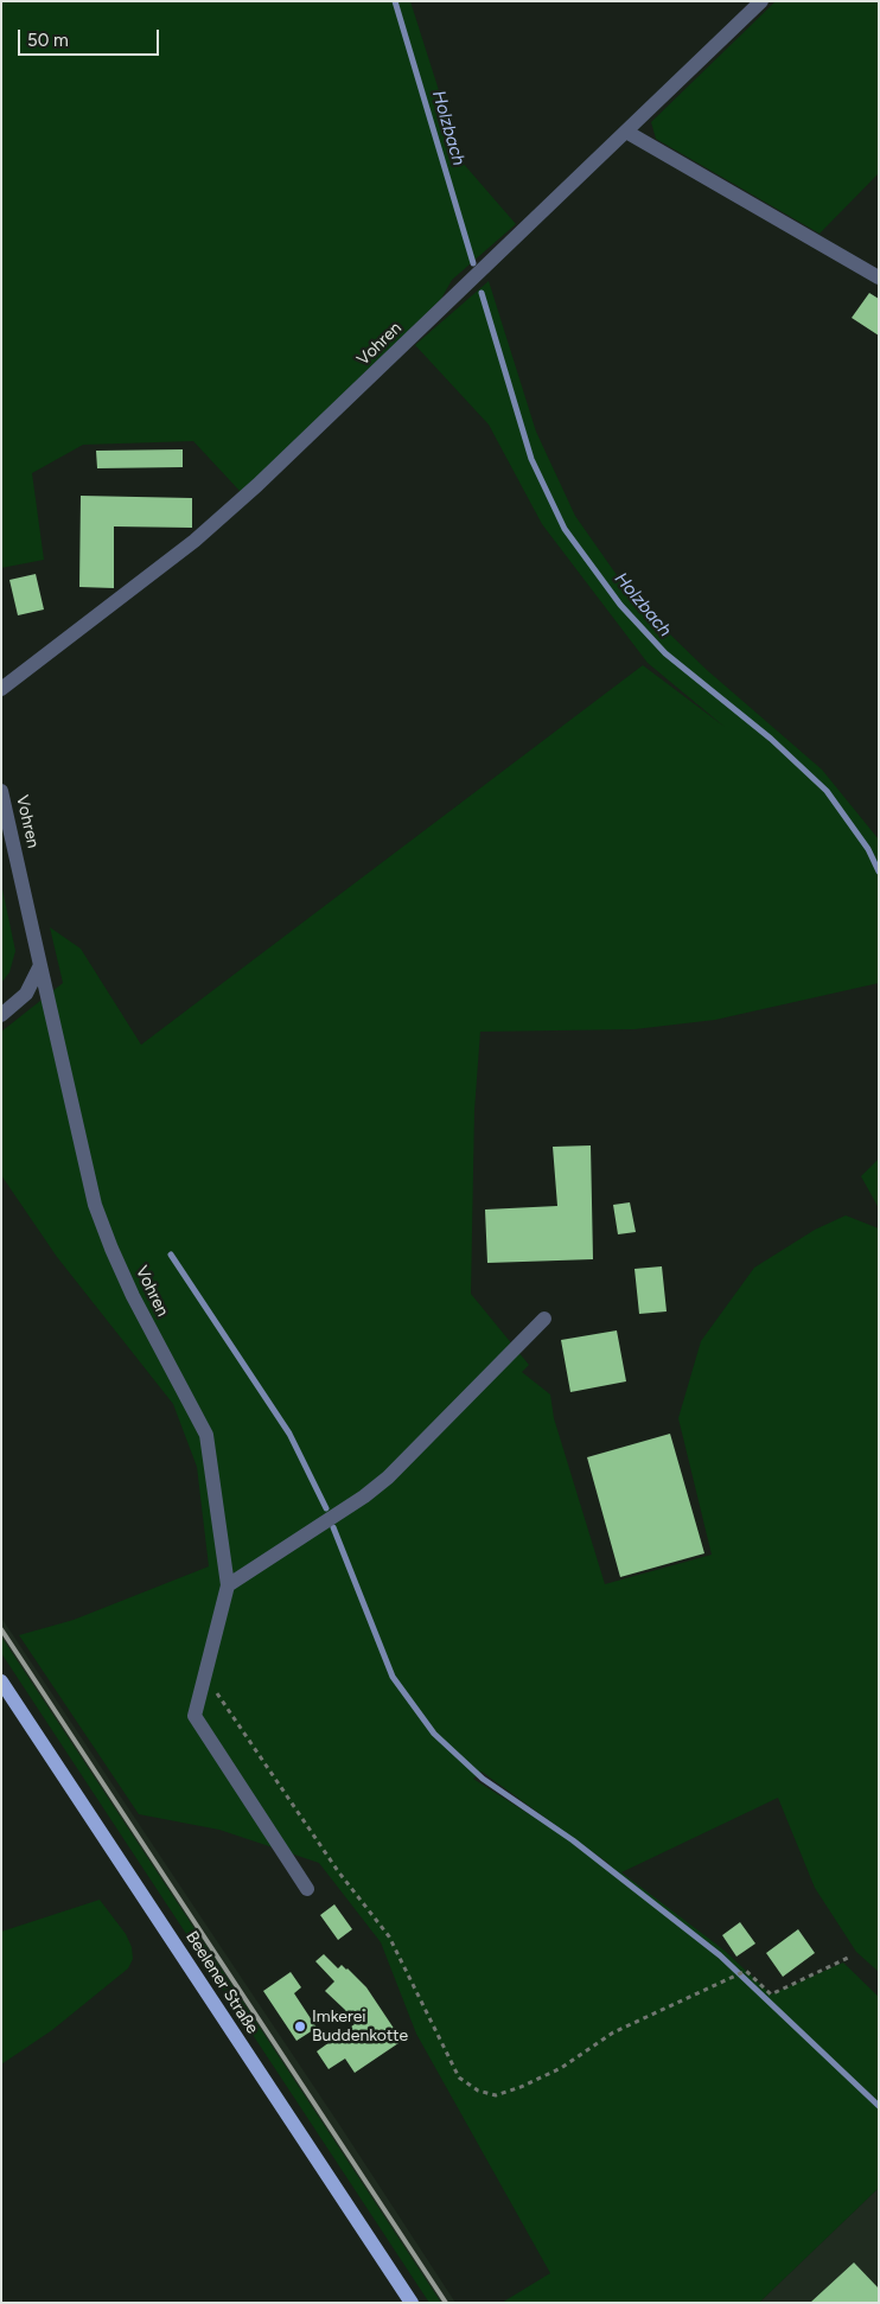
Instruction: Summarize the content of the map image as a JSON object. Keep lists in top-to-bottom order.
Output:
{
  "streets": {
    "main road": ["Beelener Straße"],
    "street": ["Vohren"]
  },
  "water": ["Holzbach"],
  "places": ["Imkerei Buddenkotte"],
  "scale_bar": "50 m"
}
